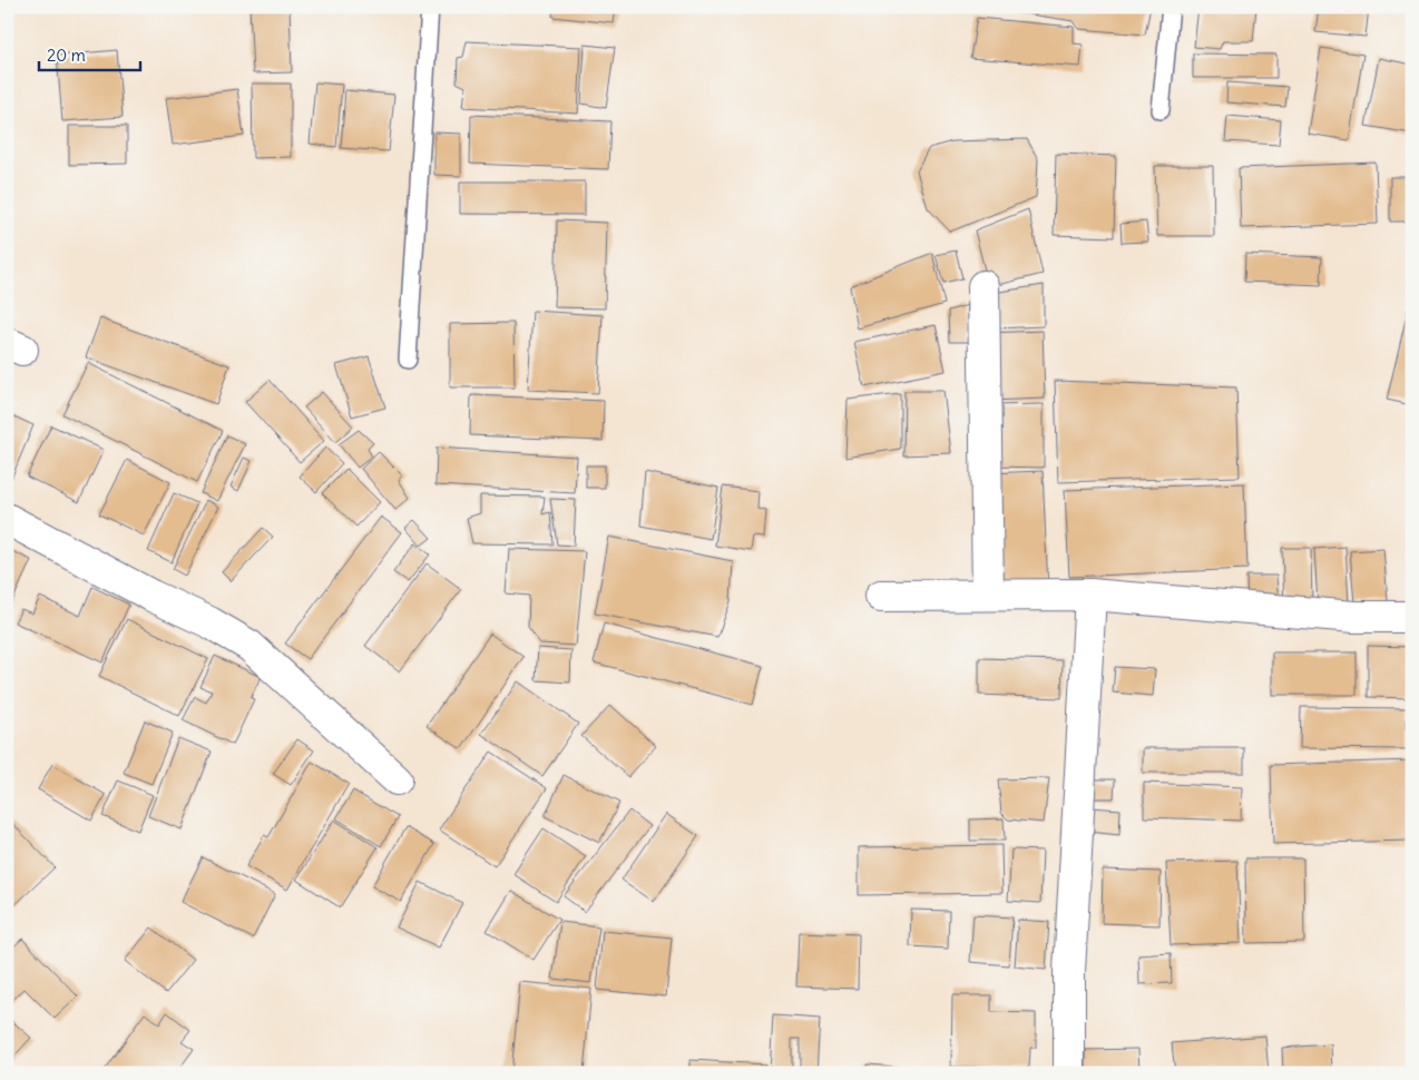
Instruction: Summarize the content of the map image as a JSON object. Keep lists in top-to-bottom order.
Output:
{
  "scale_bar": "20 m"
}
